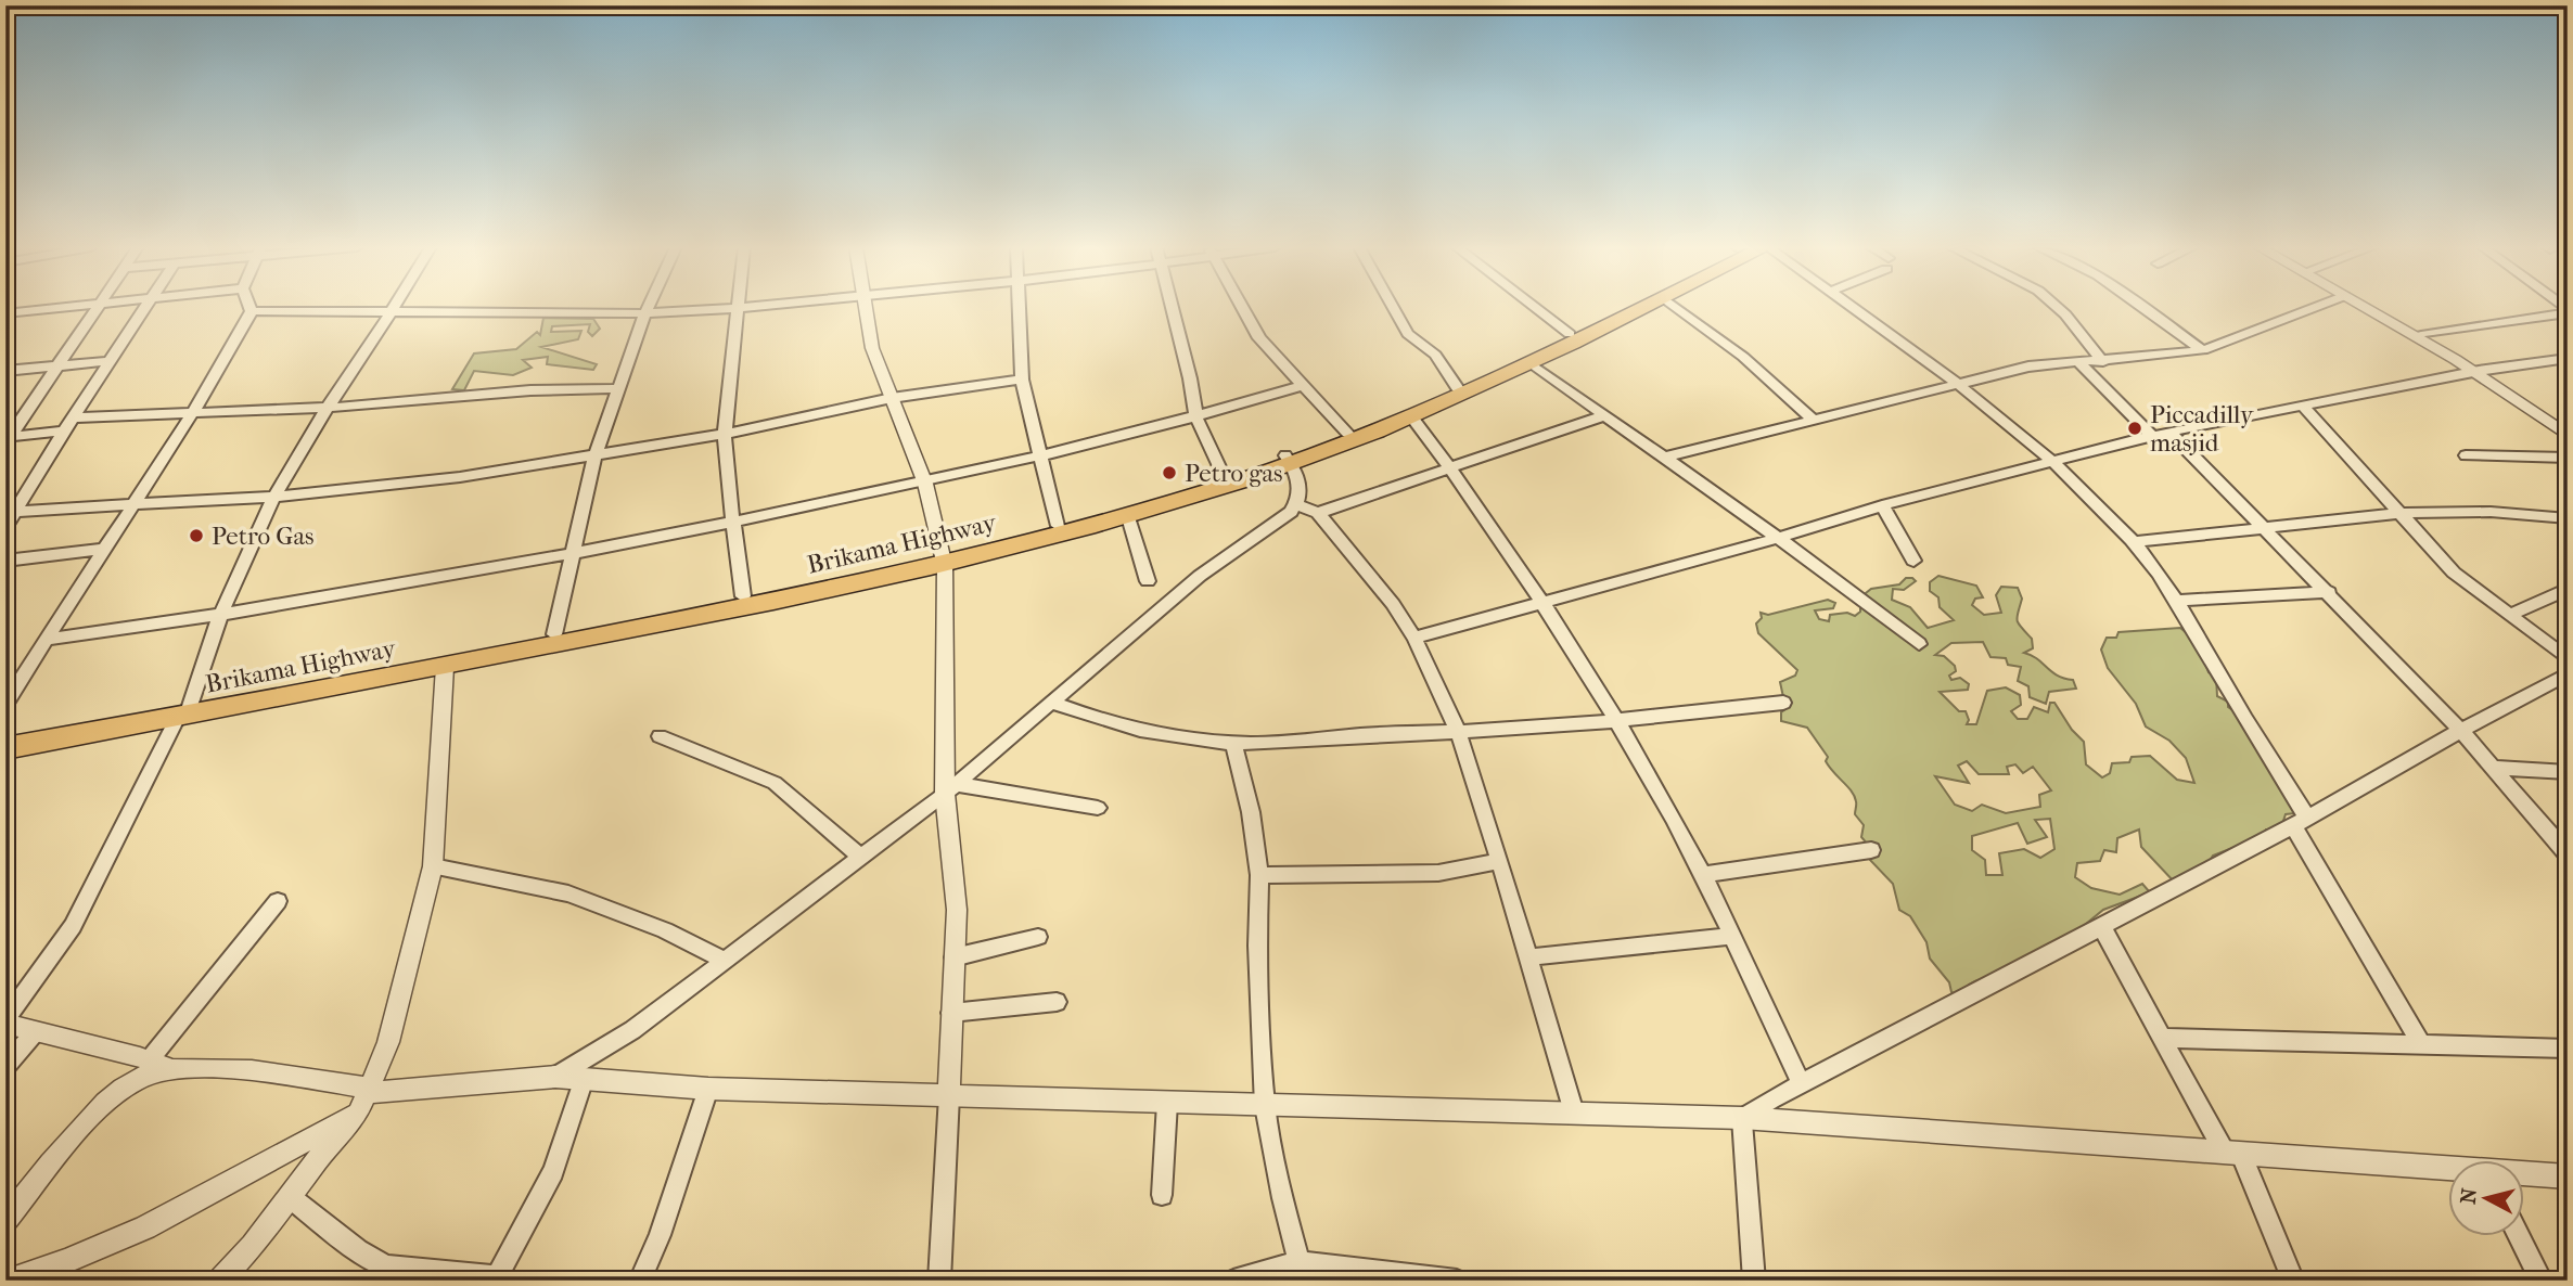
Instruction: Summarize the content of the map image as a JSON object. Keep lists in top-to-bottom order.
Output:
{
  "streets": {
    "highway": ["Brikama Highway"]
  },
  "places": ["Piccadilly masjid", "Petro gas", "Petro Gas"],
  "north": "left"
}
